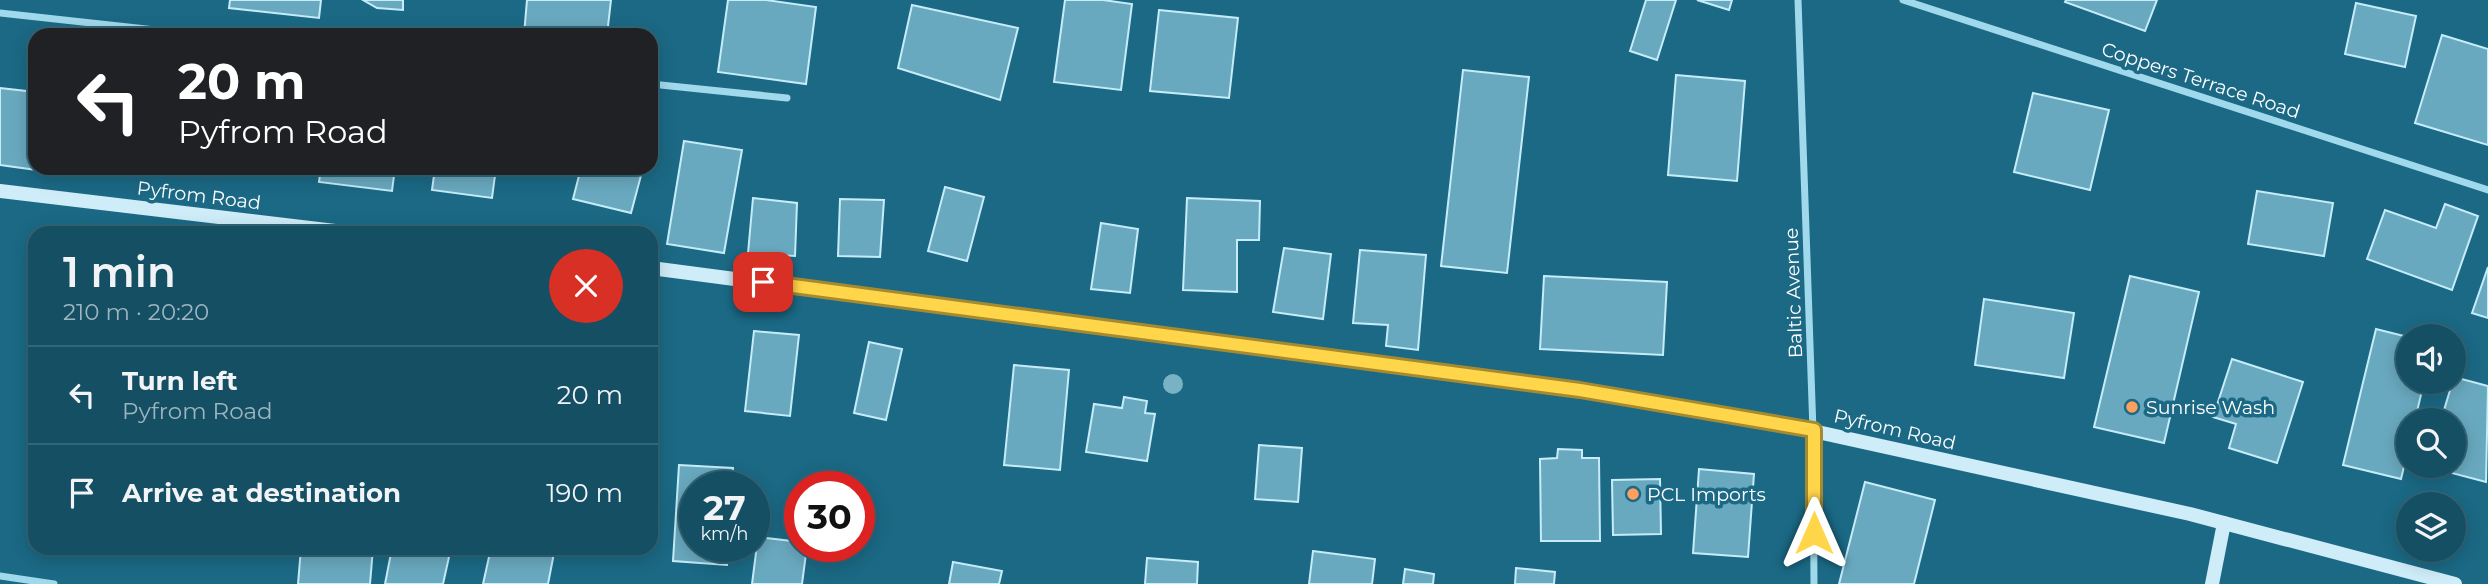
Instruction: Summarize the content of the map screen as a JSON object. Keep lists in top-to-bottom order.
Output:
{
  "streets": {
    "street": ["Coppers Terrace Road", "Pyfrom Road", "Baltic Avenue"]
  },
  "crossings": [
    ["Pyfrom Road", "Baltic Avenue"]
  ],
  "places": ["Sunrise Wash", "PCL Imports"],
  "page": {
    "turn": ["20 m", "Pyfrom Road"],
    "heading": ["1 min", "210 m · 20:20"],
    "list": [
      {
        "name": "Turn left",
        "note": "Pyfrom Road",
        "value": "20 m"
      },
      {
        "name": "Arrive at destination",
        "value": "190 m"
      }
    ],
    "speed": "27 km/h",
    "limit": "30"
  }
}
